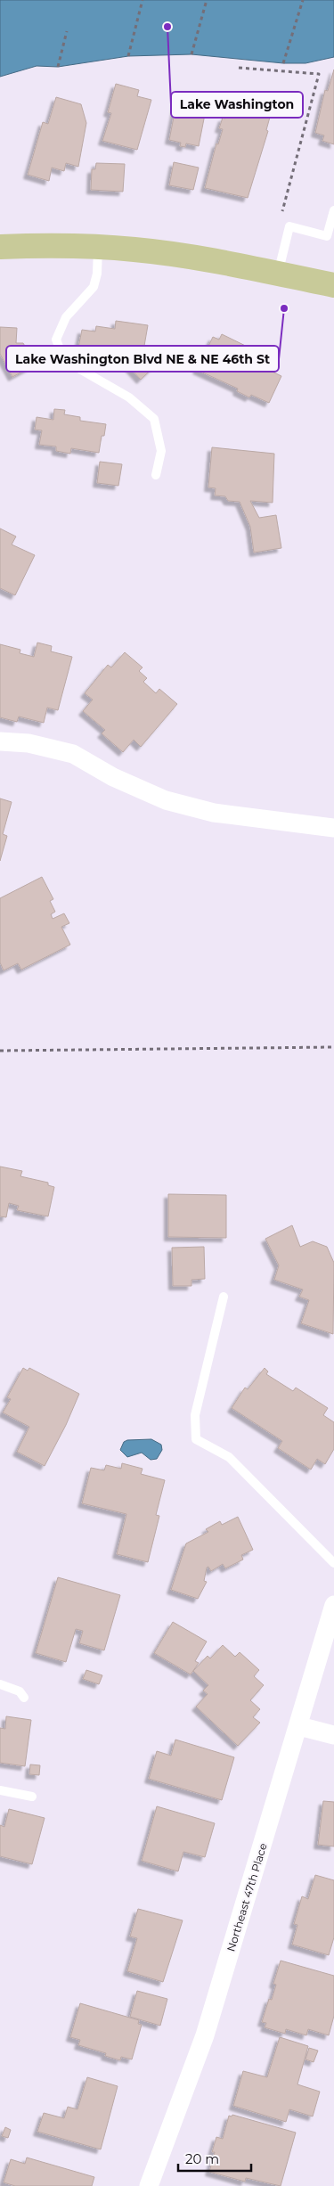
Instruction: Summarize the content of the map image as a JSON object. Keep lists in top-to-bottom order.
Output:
{
  "streets": {
    "street": ["Northeast 47th Place"]
  },
  "places": ["Lake Washington", "Lake Washington Blvd NE & NE 46th St"],
  "scale_bar": "20 m"
}
